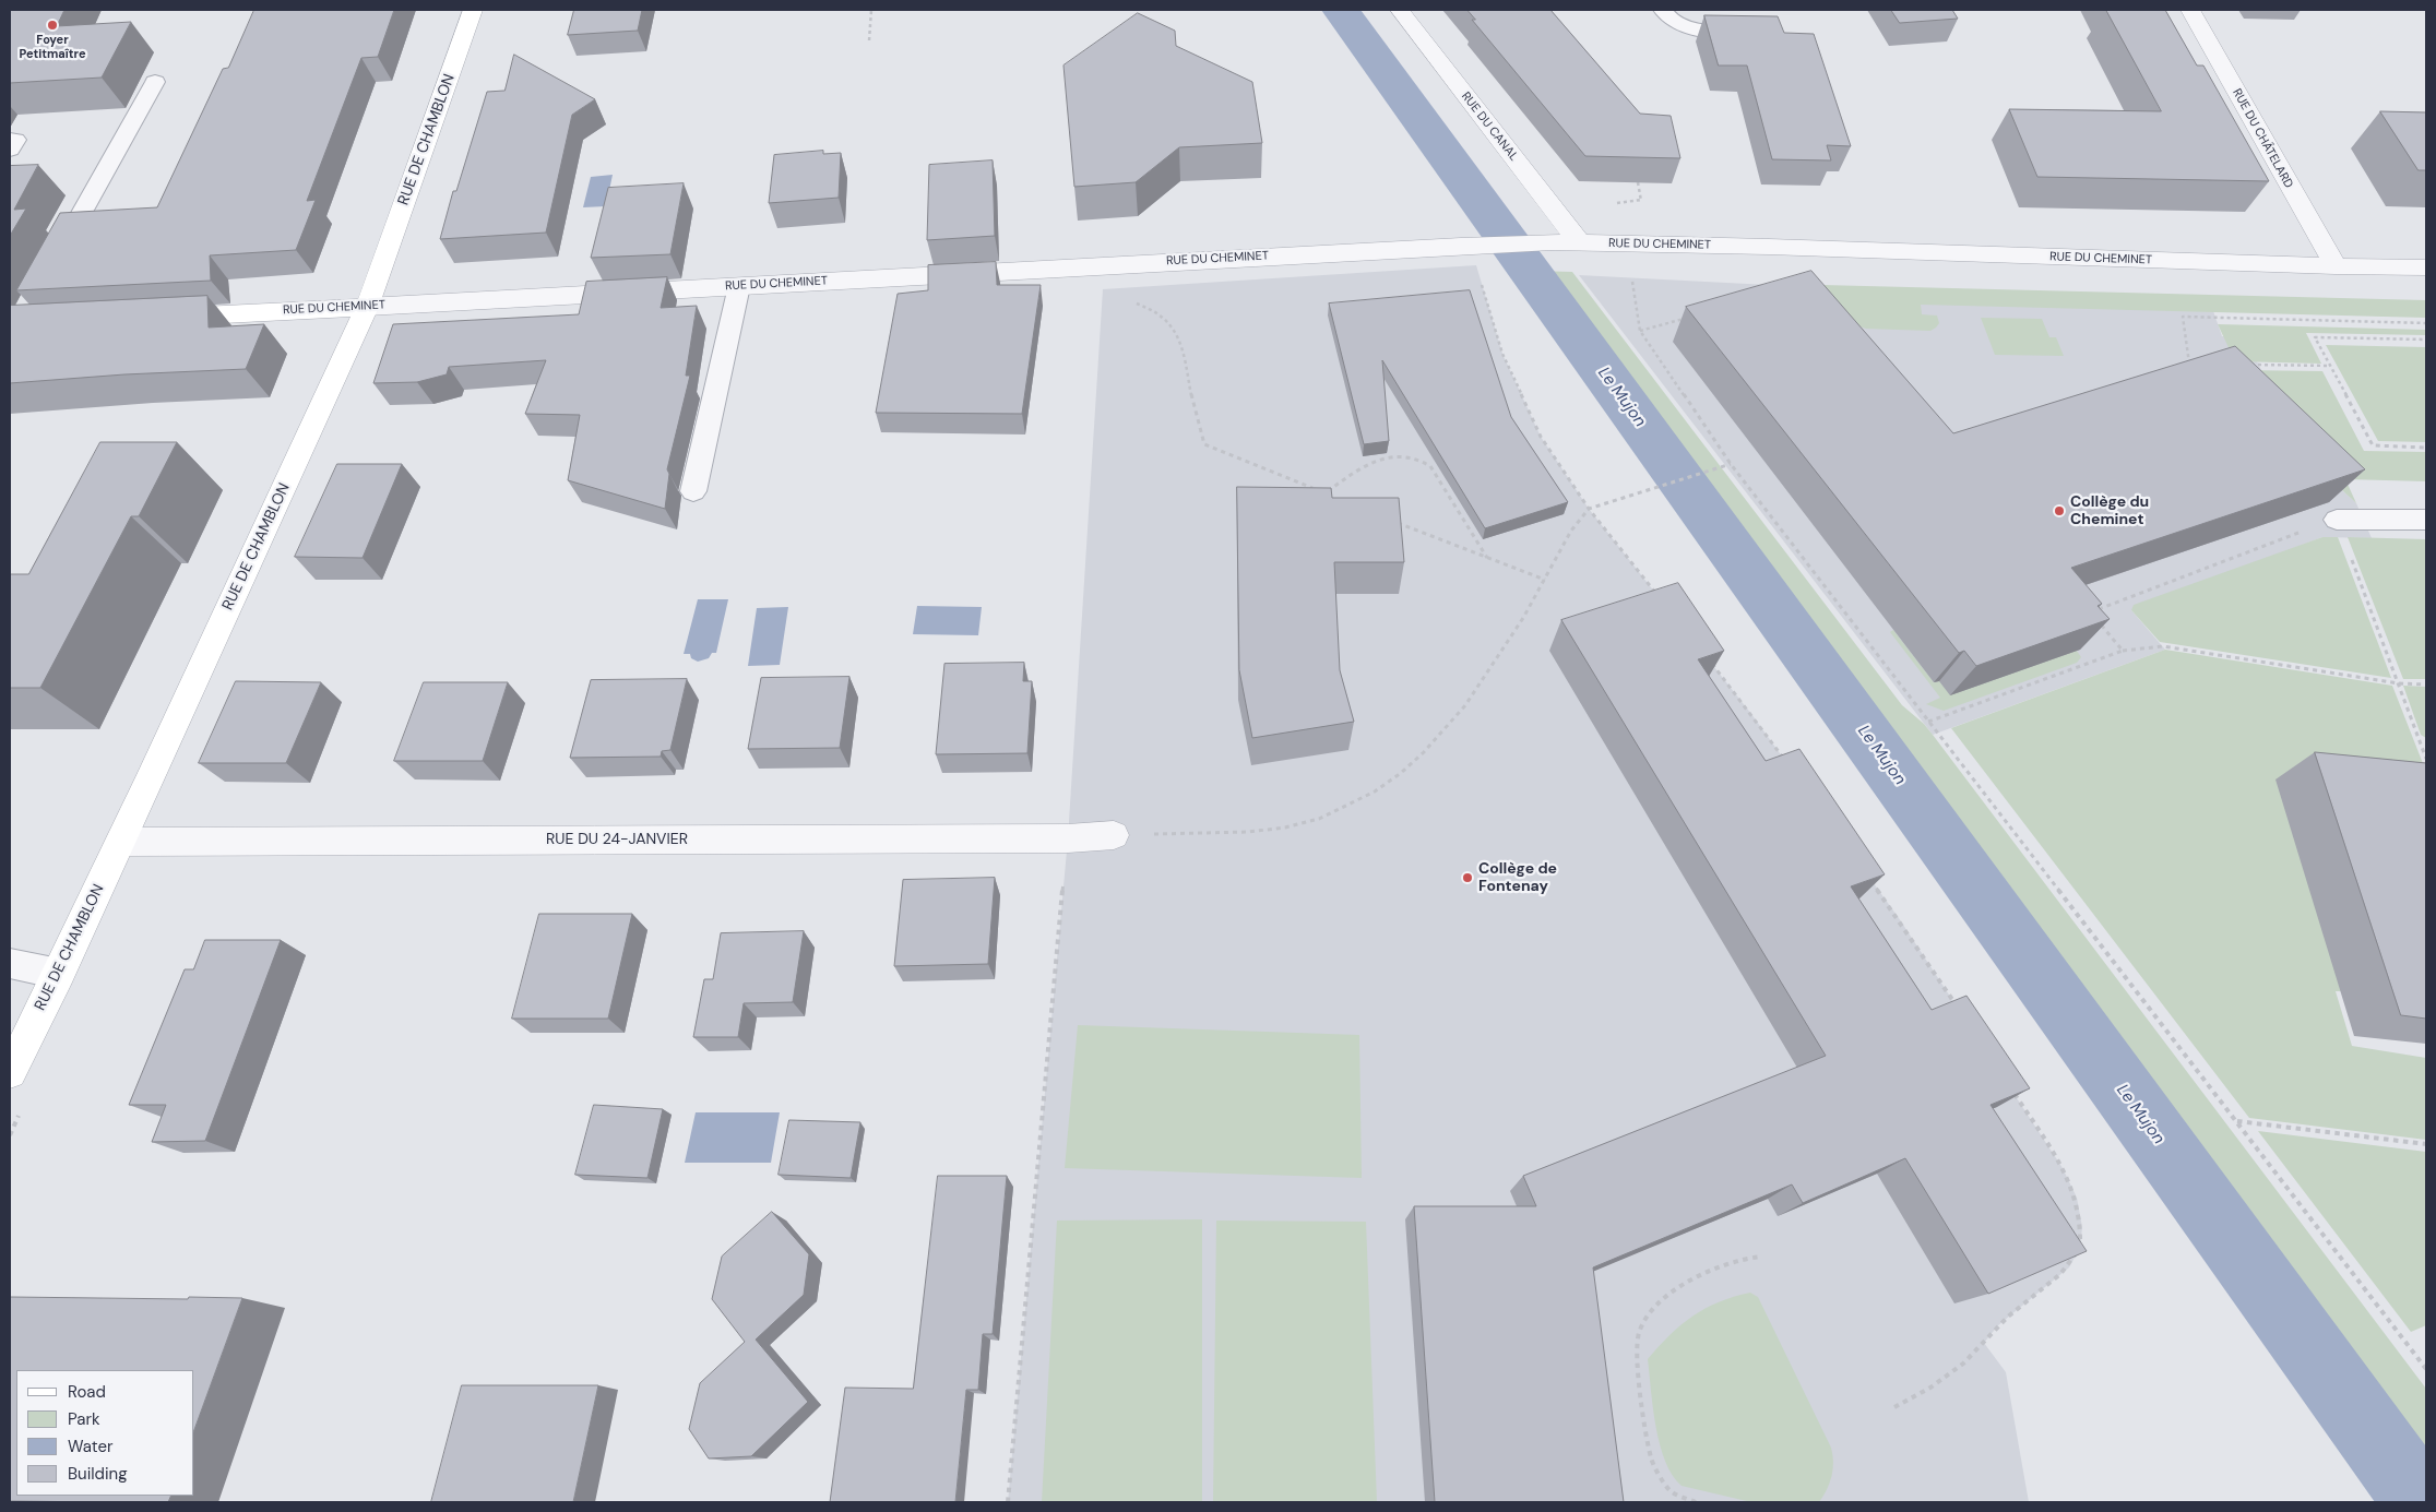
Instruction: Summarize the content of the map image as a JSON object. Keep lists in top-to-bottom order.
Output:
{
  "streets": {
    "street": [
      "RUE DU CANAL",
      "RUE DU CHÂTELARD",
      "RUE DE CHAMBLON",
      "RUE DU CHEMINET",
      "RUE DU 24-JANVIER"
    ]
  },
  "crossings": [
    ["RUE DU CANAL", "RUE DU CHEMINET"],
    ["RUE DU CHÂTELARD", "RUE DU CHEMINET"],
    ["RUE DE CHAMBLON", "RUE DU CHEMINET"],
    ["RUE DE CHAMBLON", "RUE DU 24-JANVIER"]
  ],
  "water": ["Le Mujon"],
  "places": ["Foyer Petitmaître", "Collège du Cheminet", "Collège de Fontenay"],
  "legend": [
    "Road",
    "Park",
    "Water",
    "Building"
  ]
}
